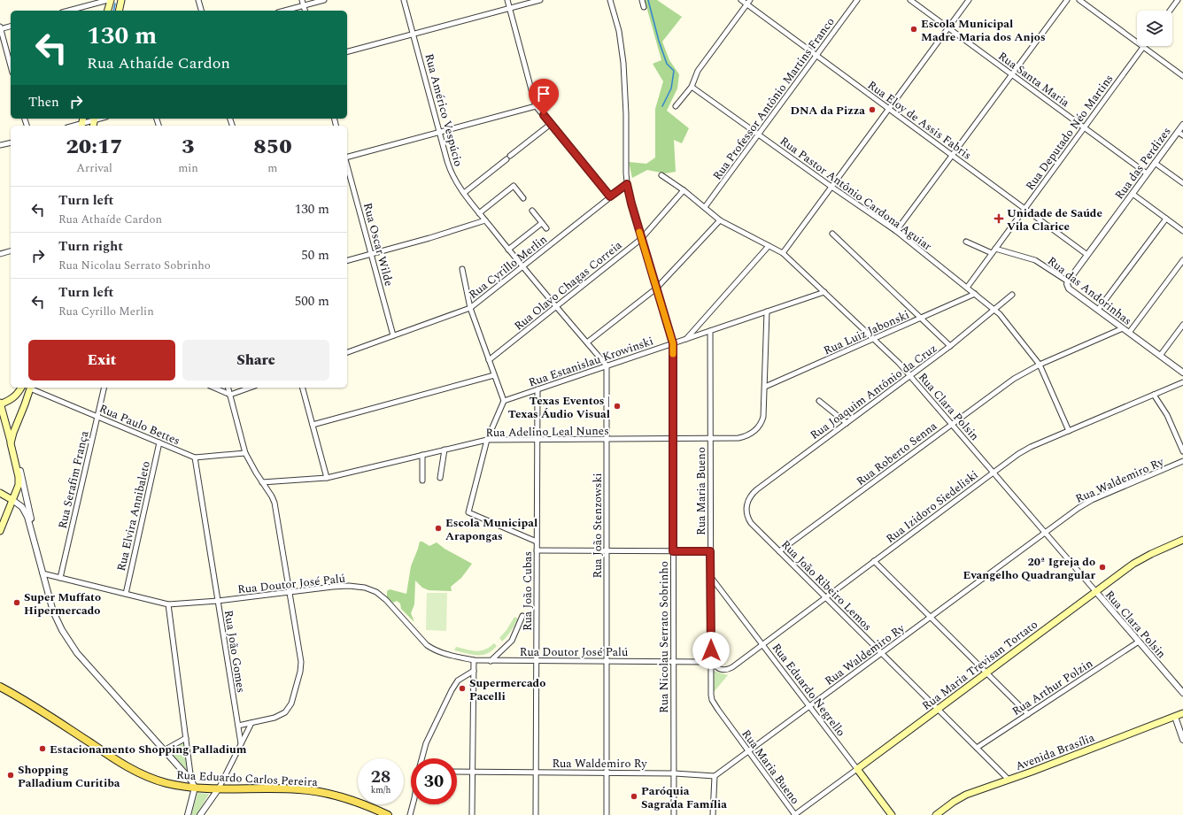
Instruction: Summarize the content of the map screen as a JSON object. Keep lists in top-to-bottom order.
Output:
{
  "streets": {
    "main road": [
      "Rua Maria Trevisan Tortato",
      "Rua Eduardo Negrello",
      "Avenida Brasília",
      "Rua Eduardo Carlos Pereira"
    ],
    "street": [
      "Rua Santa Maria",
      "Rua Professor Antônio Martins Franco",
      "Rua Américo Vespúcio",
      "Rua Eloy de Assis Fabris",
      "Rua Deputado Néo Martins",
      "Rua das Perdizes",
      "Rua Pastor Antônio Cardona Aguiar",
      "Rua Oscar Wilde",
      "Rua Cyrillo Merlin",
      "Rua Olavo Chagas Correia",
      "Rua das Andorinhas",
      "Rua Luiz Jabonski",
      "Rua Estanislau Krowinski",
      "Rua Joaquim Antônio da Cruz",
      "Rua Clara Polsin",
      "Rua Paulo Bettes",
      "Rua Adelino Leal Nunes",
      "Rua Roberto Senna",
      "Rua Serafim França",
      "Rua Waldemiro Ry",
      "Rua Maria Bueno",
      "Rua Izidoro Siedeliski",
      "Rua Elvira Annibaleto",
      "Rua João Stenzowski",
      "Rua Doutor José Palú",
      "Rua João Ribeiro Lemos",
      "Rua João Cubas",
      "Rua Nicolau Serrato Sobrinho",
      "Rua João Gomes",
      "Rua Arthur Polzin"
    ]
  },
  "crossings": [
    ["Rua Santa Maria", "Rua Deputado Néo Martins"],
    ["Rua Santa Maria", "Rua das Perdizes"],
    ["Rua Professor Antônio Martins Franco", "Rua Eloy de Assis Fabris"],
    ["Rua Professor Antônio Martins Franco", "Rua Pastor Antônio Cardona Aguiar"],
    ["Rua Professor Antônio Martins Franco", "Rua Clara Polsin"],
    ["Rua Américo Vespúcio", "Rua Cyrillo Merlin"],
    ["Rua Eloy de Assis Fabris", "Rua Deputado Néo Martins"],
    ["Rua Eloy de Assis Fabris", "Rua das Perdizes"],
    ["Rua Deputado Néo Martins", "Rua Pastor Antônio Cardona Aguiar"],
    ["Rua Deputado Néo Martins", "Rua das Andorinhas"],
    ["Rua das Perdizes", "Rua das Andorinhas"],
    ["Rua Pastor Antônio Cardona Aguiar", "Rua Luiz Jabonski"],
    ["Rua Pastor Antônio Cardona Aguiar", "Rua Joaquim Antônio da Cruz"],
    ["Rua Pastor Antônio Cardona Aguiar", "Rua Roberto Senna"],
    ["Rua Pastor Antônio Cardona Aguiar", "Rua Izidoro Siedeliski"],
    ["Rua Oscar Wilde", "Rua Cyrillo Merlin"],
    ["Rua Cyrillo Merlin", "Rua Nicolau Serrato Sobrinho"],
    ["Rua Olavo Chagas Correia", "Rua Clara Polsin"],
    ["Rua Olavo Chagas Correia", "Rua Nicolau Serrato Sobrinho"],
    ["Rua das Andorinhas", "Rua Roberto Senna"],
    ["Rua Luiz Jabonski", "Rua Clara Polsin"],
    ["Rua Luiz Jabonski", "Rua Adelino Leal Nunes"],
    ["Rua Estanislau Krowinski", "Rua Clara Polsin"],
    ["Rua Estanislau Krowinski", "Rua Maria Bueno"],
    ["Rua Estanislau Krowinski", "Rua João Stenzowski"],
    ["Rua Estanislau Krowinski", "Rua João Cubas"],
    ["Rua Estanislau Krowinski", "Rua Nicolau Serrato Sobrinho"],
    ["Rua Joaquim Antônio da Cruz", "Rua Clara Polsin"],
    ["Rua Joaquim Antônio da Cruz", "Rua João Ribeiro Lemos"],
    ["Rua Clara Polsin", "Rua Roberto Senna"],
    ["Rua Clara Polsin", "Rua Waldemiro Ry"],
    ["Rua Clara Polsin", "Rua Izidoro Siedeliski"],
    ["Rua Clara Polsin", "Rua Maria Trevisan Tortato"],
    ["Rua Clara Polsin", "Rua Arthur Polzin"],
    ["Rua Paulo Bettes", "Rua Serafim França"],
    ["Rua Paulo Bettes", "Rua Elvira Annibaleto"],
    ["Rua Paulo Bettes", "Rua João Gomes"],
    ["Rua Adelino Leal Nunes", "Rua Maria Bueno"],
    ["Rua Adelino Leal Nunes", "Rua João Stenzowski"],
    ["Rua Adelino Leal Nunes", "Rua João Cubas"],
    ["Rua Adelino Leal Nunes", "Rua Nicolau Serrato Sobrinho"],
    ["Rua Roberto Senna", "Rua João Ribeiro Lemos"],
    ["Rua Serafim França", "Rua Doutor José Palú"],
    ["Rua Waldemiro Ry", "Rua Maria Bueno"],
    ["Rua Waldemiro Ry", "Rua João Stenzowski"],
    ["Rua Waldemiro Ry", "Rua João Ribeiro Lemos"],
    ["Rua Waldemiro Ry", "Rua João Cubas"],
    ["Rua Waldemiro Ry", "Rua Nicolau Serrato Sobrinho"],
    ["Rua Waldemiro Ry", "Rua Eduardo Negrello"],
    ["Rua Maria Bueno", "Rua Izidoro Siedeliski"],
    ["Rua Maria Bueno", "Rua Doutor José Palú"],
    ["Rua Maria Bueno", "Rua Maria Trevisan Tortato"],
    ["Rua Maria Bueno", "Rua Eduardo Negrello"],
    ["Rua Izidoro Siedeliski", "Rua Doutor José Palú"],
    ["Rua Izidoro Siedeliski", "Rua João Ribeiro Lemos"],
    ["Rua Izidoro Siedeliski", "Rua Eduardo Negrello"],
    ["Rua Elvira Annibaleto", "Rua Doutor José Palú"],
    ["Rua João Stenzowski", "Rua Doutor José Palú"],
    ["Rua Doutor José Palú", "Rua João Cubas"],
    ["Rua Doutor José Palú", "Rua Nicolau Serrato Sobrinho"],
    ["Rua Doutor José Palú", "Rua João Gomes"],
    ["Rua João Ribeiro Lemos", "Rua Maria Trevisan Tortato"],
    ["Rua João Ribeiro Lemos", "Rua Arthur Polzin"],
    ["Rua João Ribeiro Lemos", "Avenida Brasília"],
    ["Rua Maria Trevisan Tortato", "Rua Eduardo Negrello"]
  ],
  "places": {
    "other": [
      "Escola Municipal Madre Maria dos Anjos",
      "DNA da Pizza",
      "Texas Eventos | Texas Áudio Visual",
      "Escola Municipal Arapongas",
      "20ª Igreja do Evangelho Quadrangular",
      "Super Muffato Hipermercado",
      "Supermercado Pacelli",
      "Estacionamento Shopping Palladium",
      "Shopping Palladium Curitiba",
      "Paróquia Sagrada Família"
    ],
    "health": ["Unidade de Saúde Vila Clarice"]
  },
  "page": {
    "turn": ["130 m", "Rua Athaíde Cardon"],
    "then": "Then",
    "eta": [
      "20:17",
      "Arrival",
      "3",
      "min",
      "850",
      "m"
    ],
    "list": [
      {
        "name": "Turn left",
        "note": "Rua Athaíde Cardon",
        "value": "130 m"
      },
      {
        "name": "Turn right",
        "note": "Rua Nicolau Serrato Sobrinho",
        "value": "50 m"
      },
      {
        "name": "Turn left",
        "note": "Rua Cyrillo Merlin",
        "value": "500 m"
      }
    ],
    "buttons": ["Exit", "Share"],
    "speed": "28 km/h",
    "limit": "30"
  }
}
